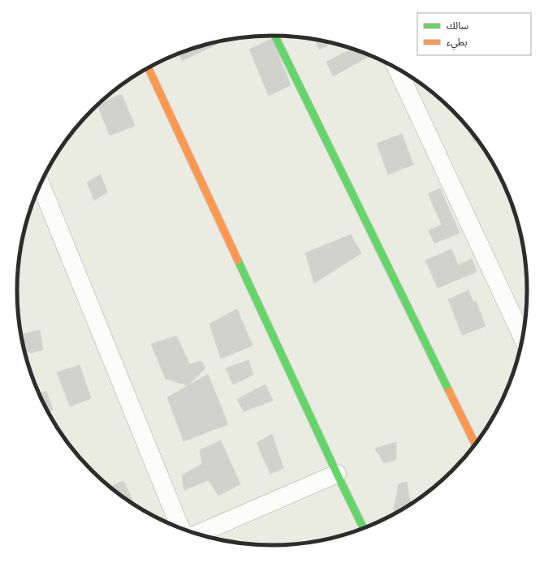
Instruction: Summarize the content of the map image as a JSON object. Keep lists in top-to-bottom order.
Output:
{
  "legend": ["سالك", "بطيء"]
}
